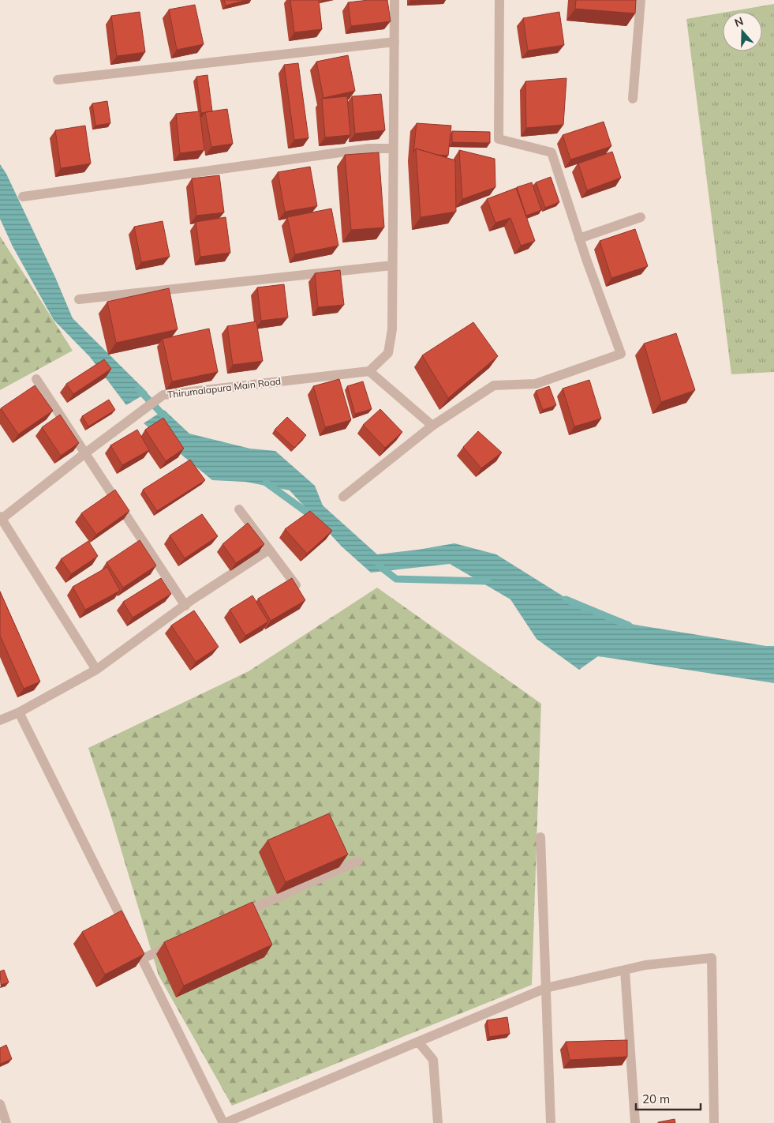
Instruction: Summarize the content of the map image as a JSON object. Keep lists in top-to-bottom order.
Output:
{
  "streets": {
    "street": ["Thirumalapura Main Road"]
  },
  "scale_bar": "20 m",
  "north": "top"
}
